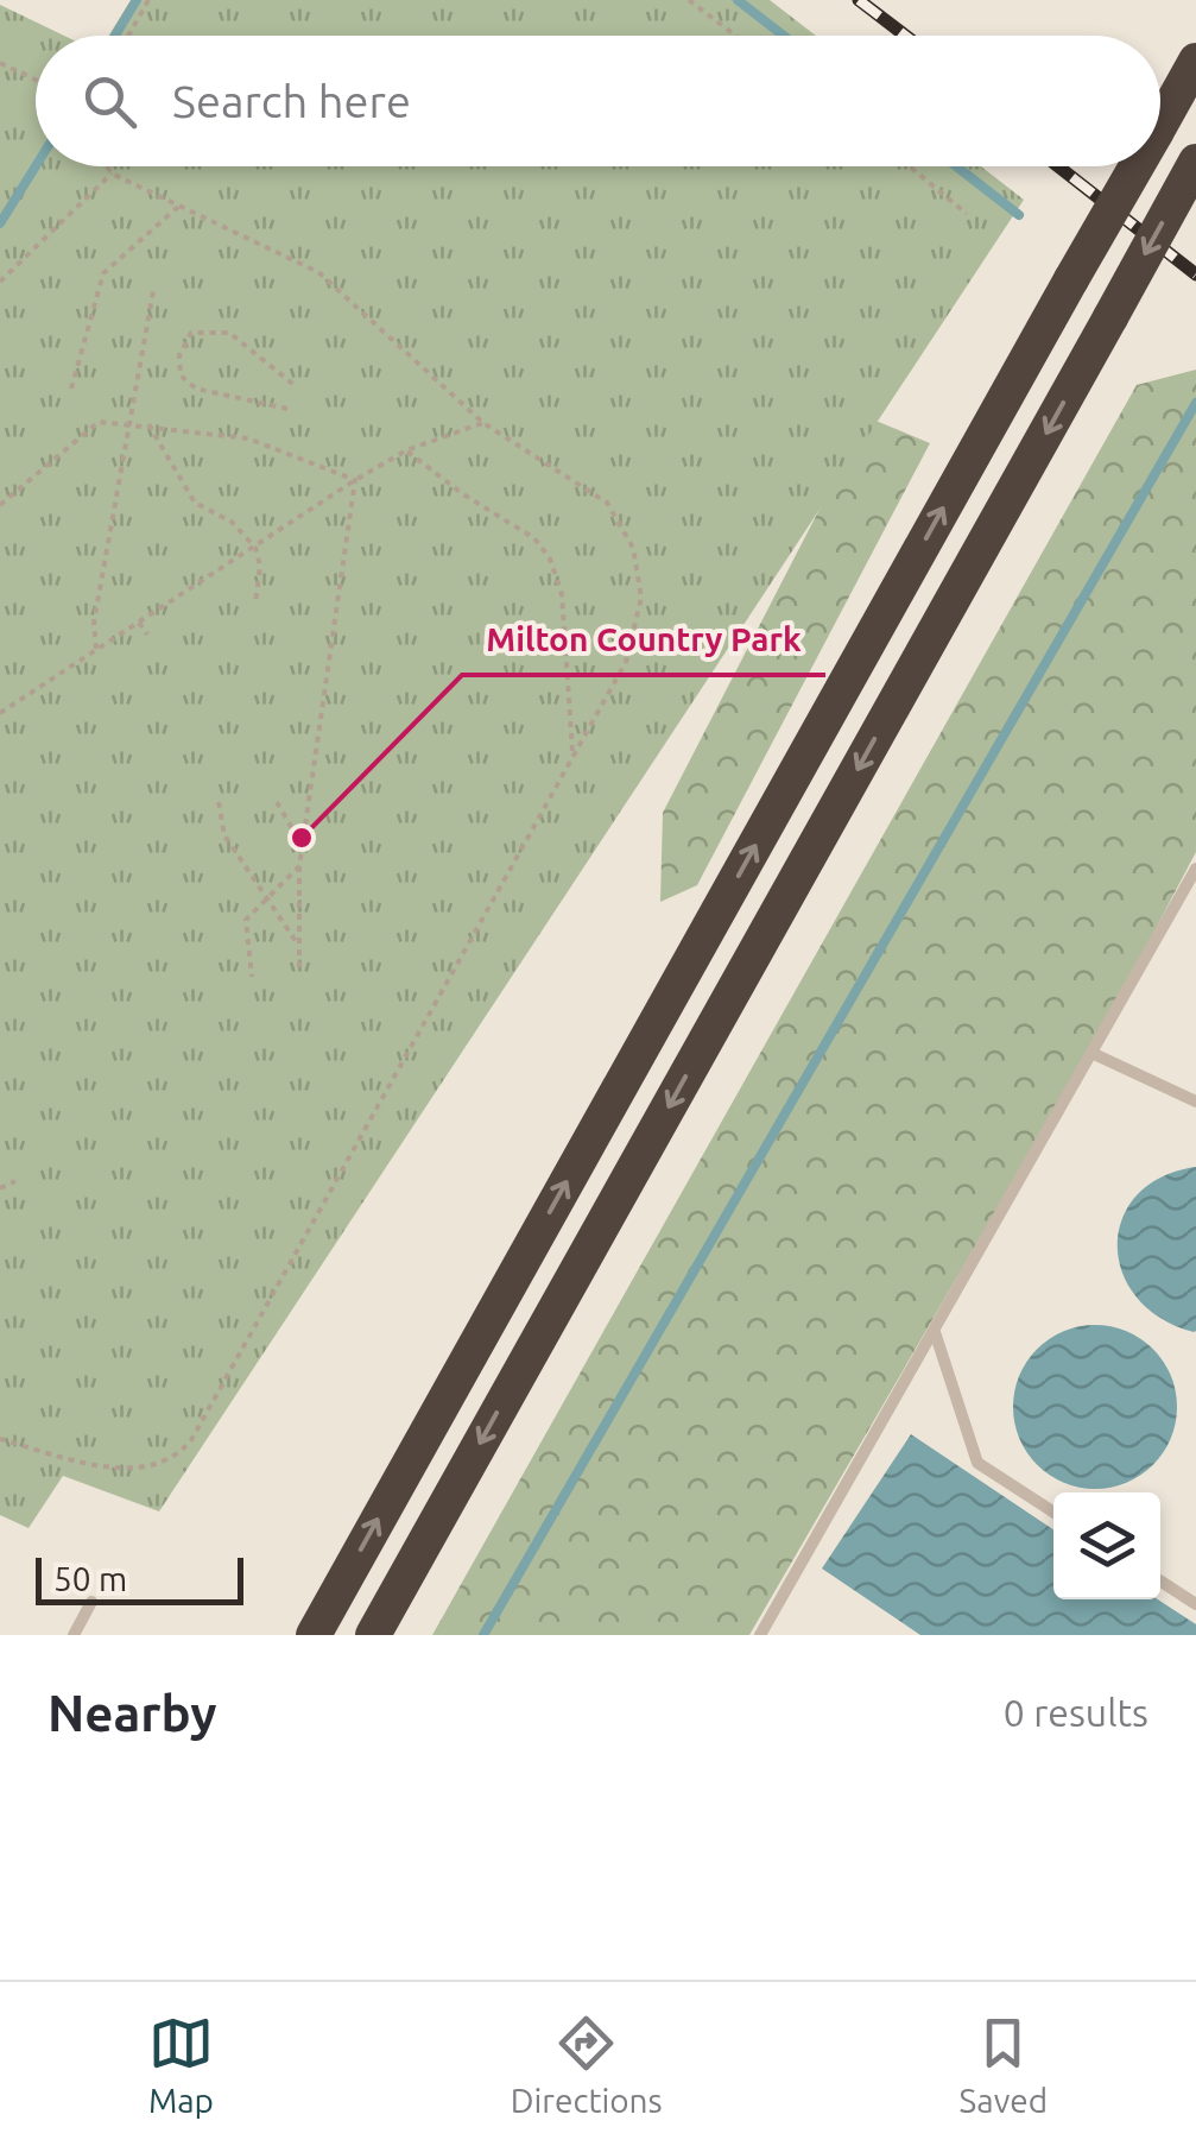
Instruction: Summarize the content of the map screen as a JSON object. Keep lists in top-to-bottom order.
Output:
{
  "places": ["Milton Country Park"],
  "scale_bar": "50 m",
  "page": {
    "search": "Search here",
    "scale": "50 m",
    "heading": ["Nearby", "0 results"],
    "nav": ["Map", "Directions", "Saved"]
  }
}
